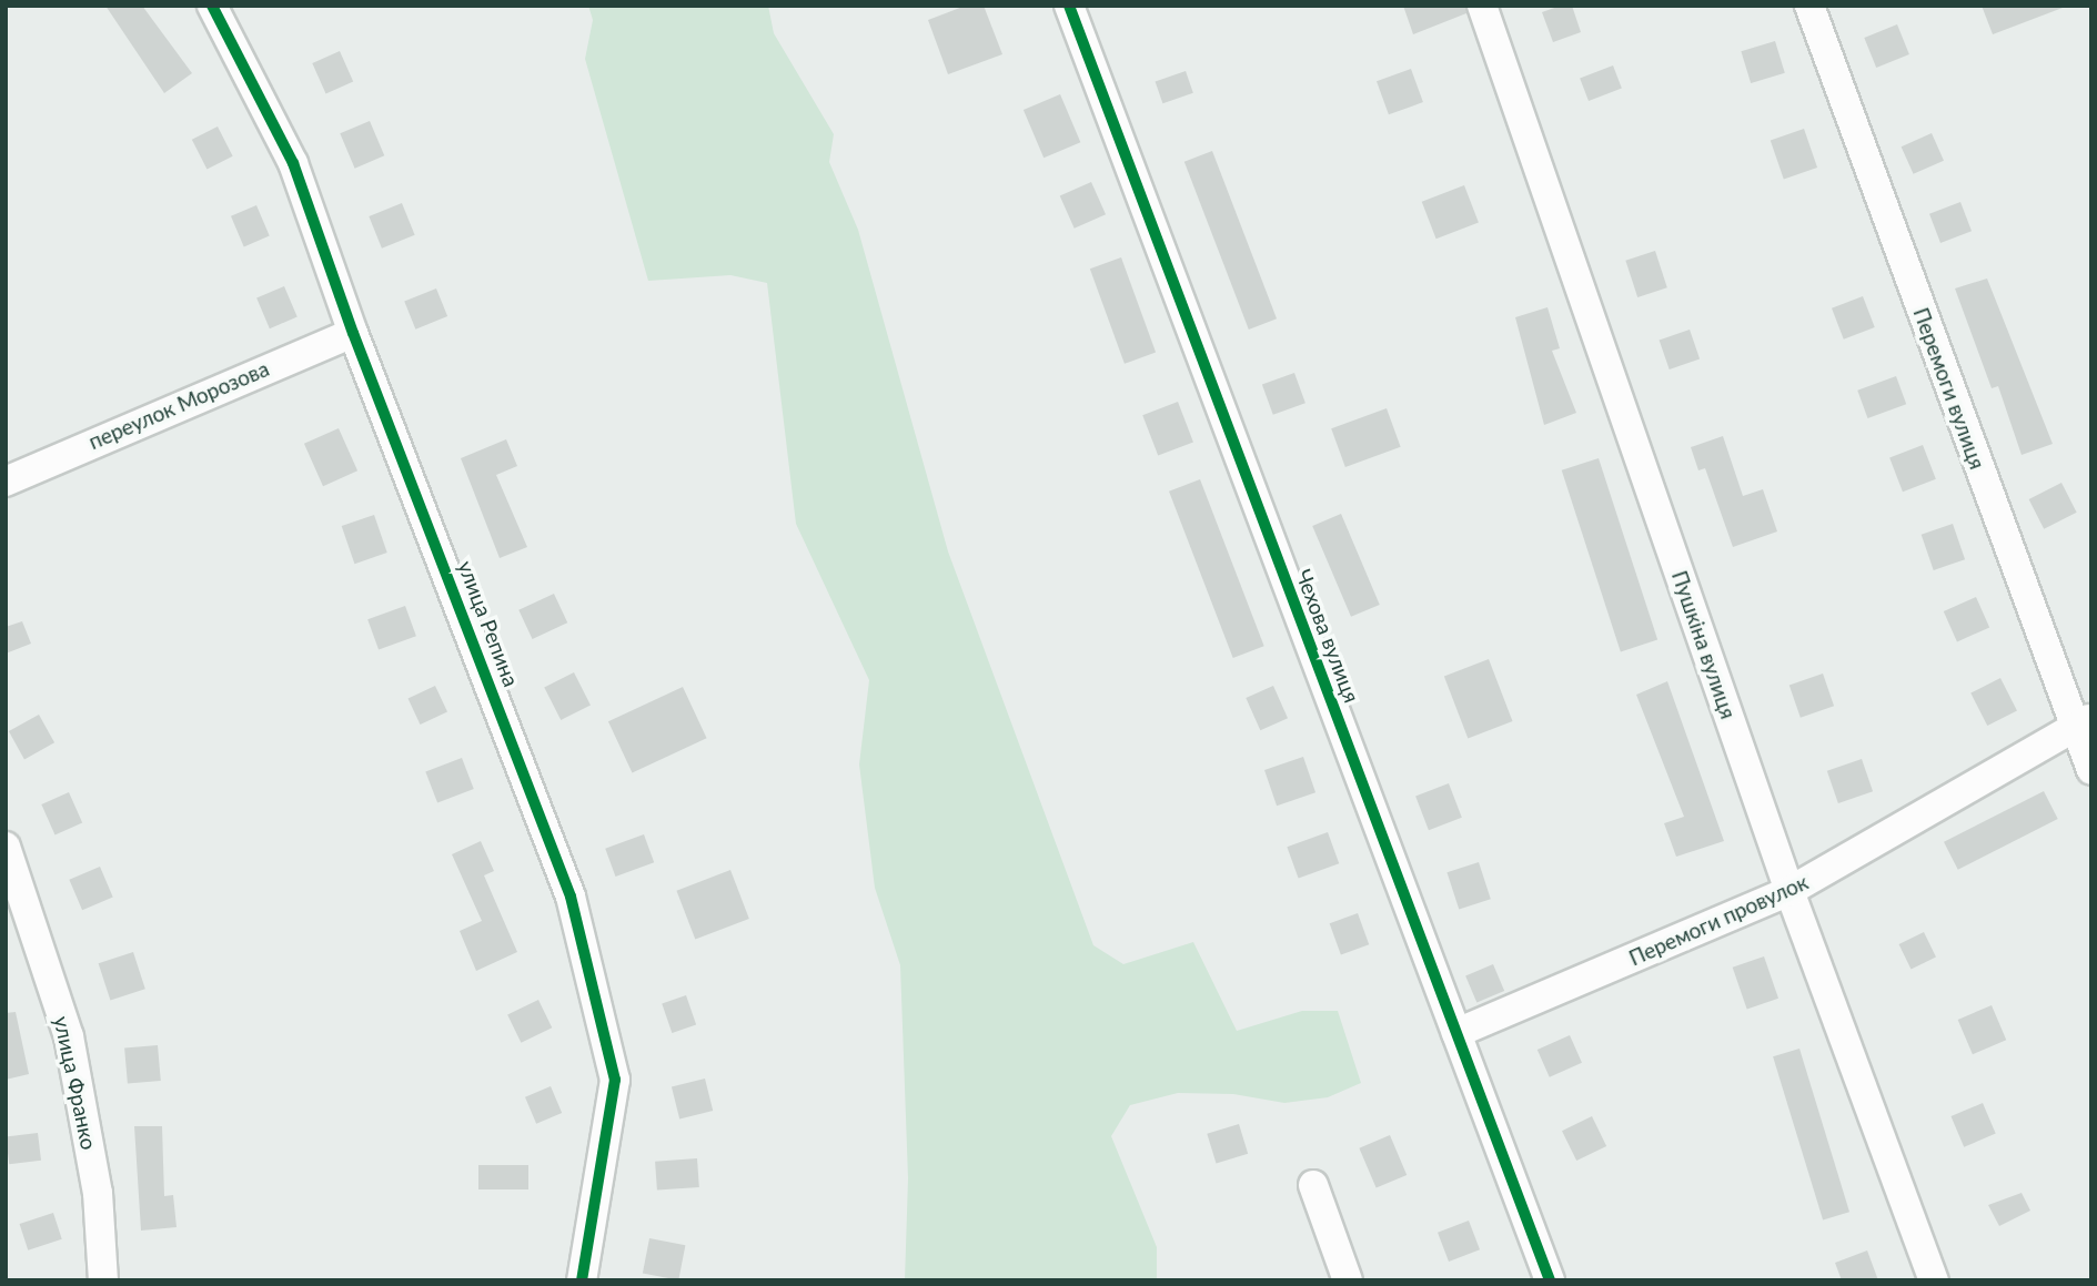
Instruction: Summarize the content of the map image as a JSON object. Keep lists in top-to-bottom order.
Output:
{
  "streets": {
    "street": [
      "Перемоги вулиця",
      "переулок Морозова",
      "улица Репина",
      "Чехова вулиця",
      "Пушкіна вулиця",
      "Перемоги провулок",
      "улица Франко"
    ]
  },
  "crossings": [
    ["Перемоги вулиця", "Перемоги провулок"],
    ["переулок Морозова", "улица Репина"],
    ["Чехова вулиця", "Перемоги провулок"],
    ["Пушкіна вулиця", "Перемоги провулок"]
  ]
}
